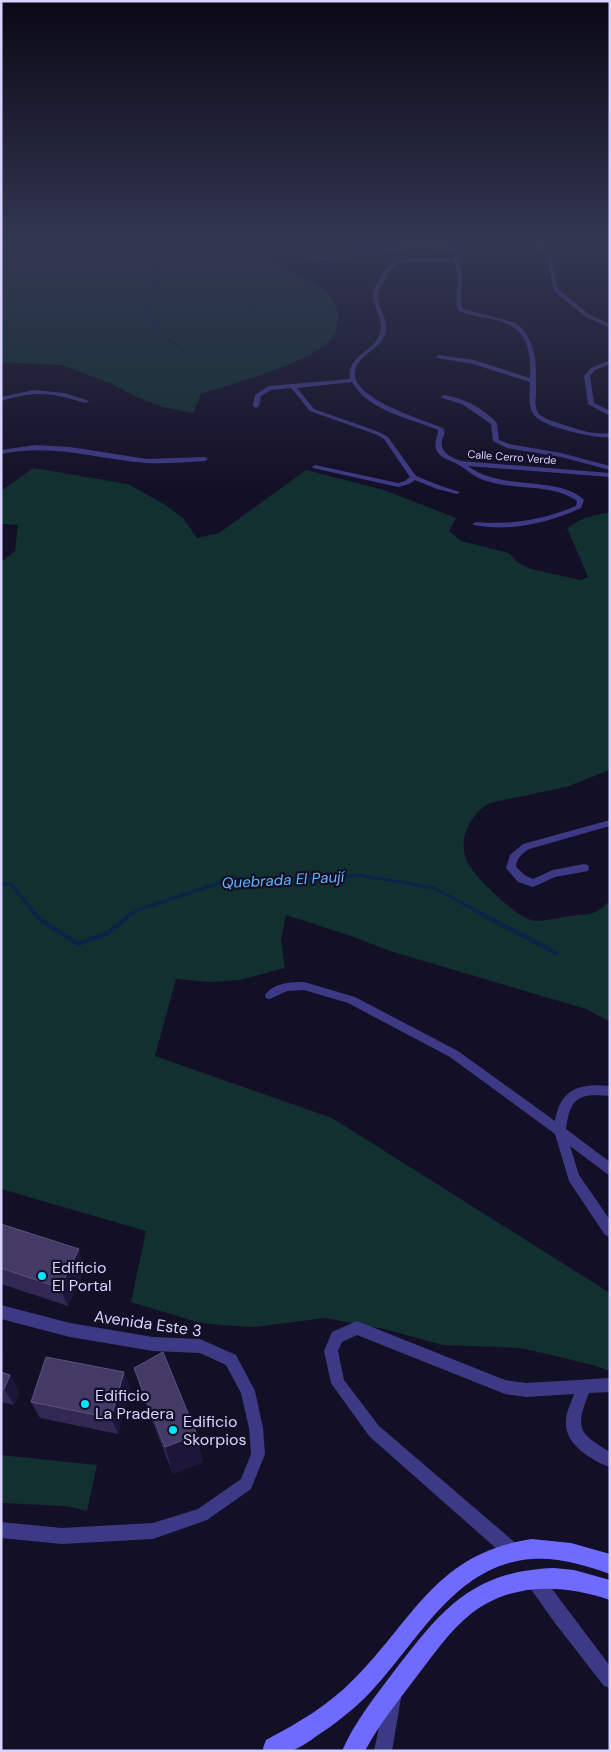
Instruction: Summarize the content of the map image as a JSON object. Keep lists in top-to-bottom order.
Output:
{
  "streets": {
    "street": ["Calle Cerro Verde", "Avenida Este 3"]
  },
  "water": ["Quebrada El Paují"],
  "places": ["Edificio El Portal", "Edificio La Pradera", "Edificio Skorpios"]
}
